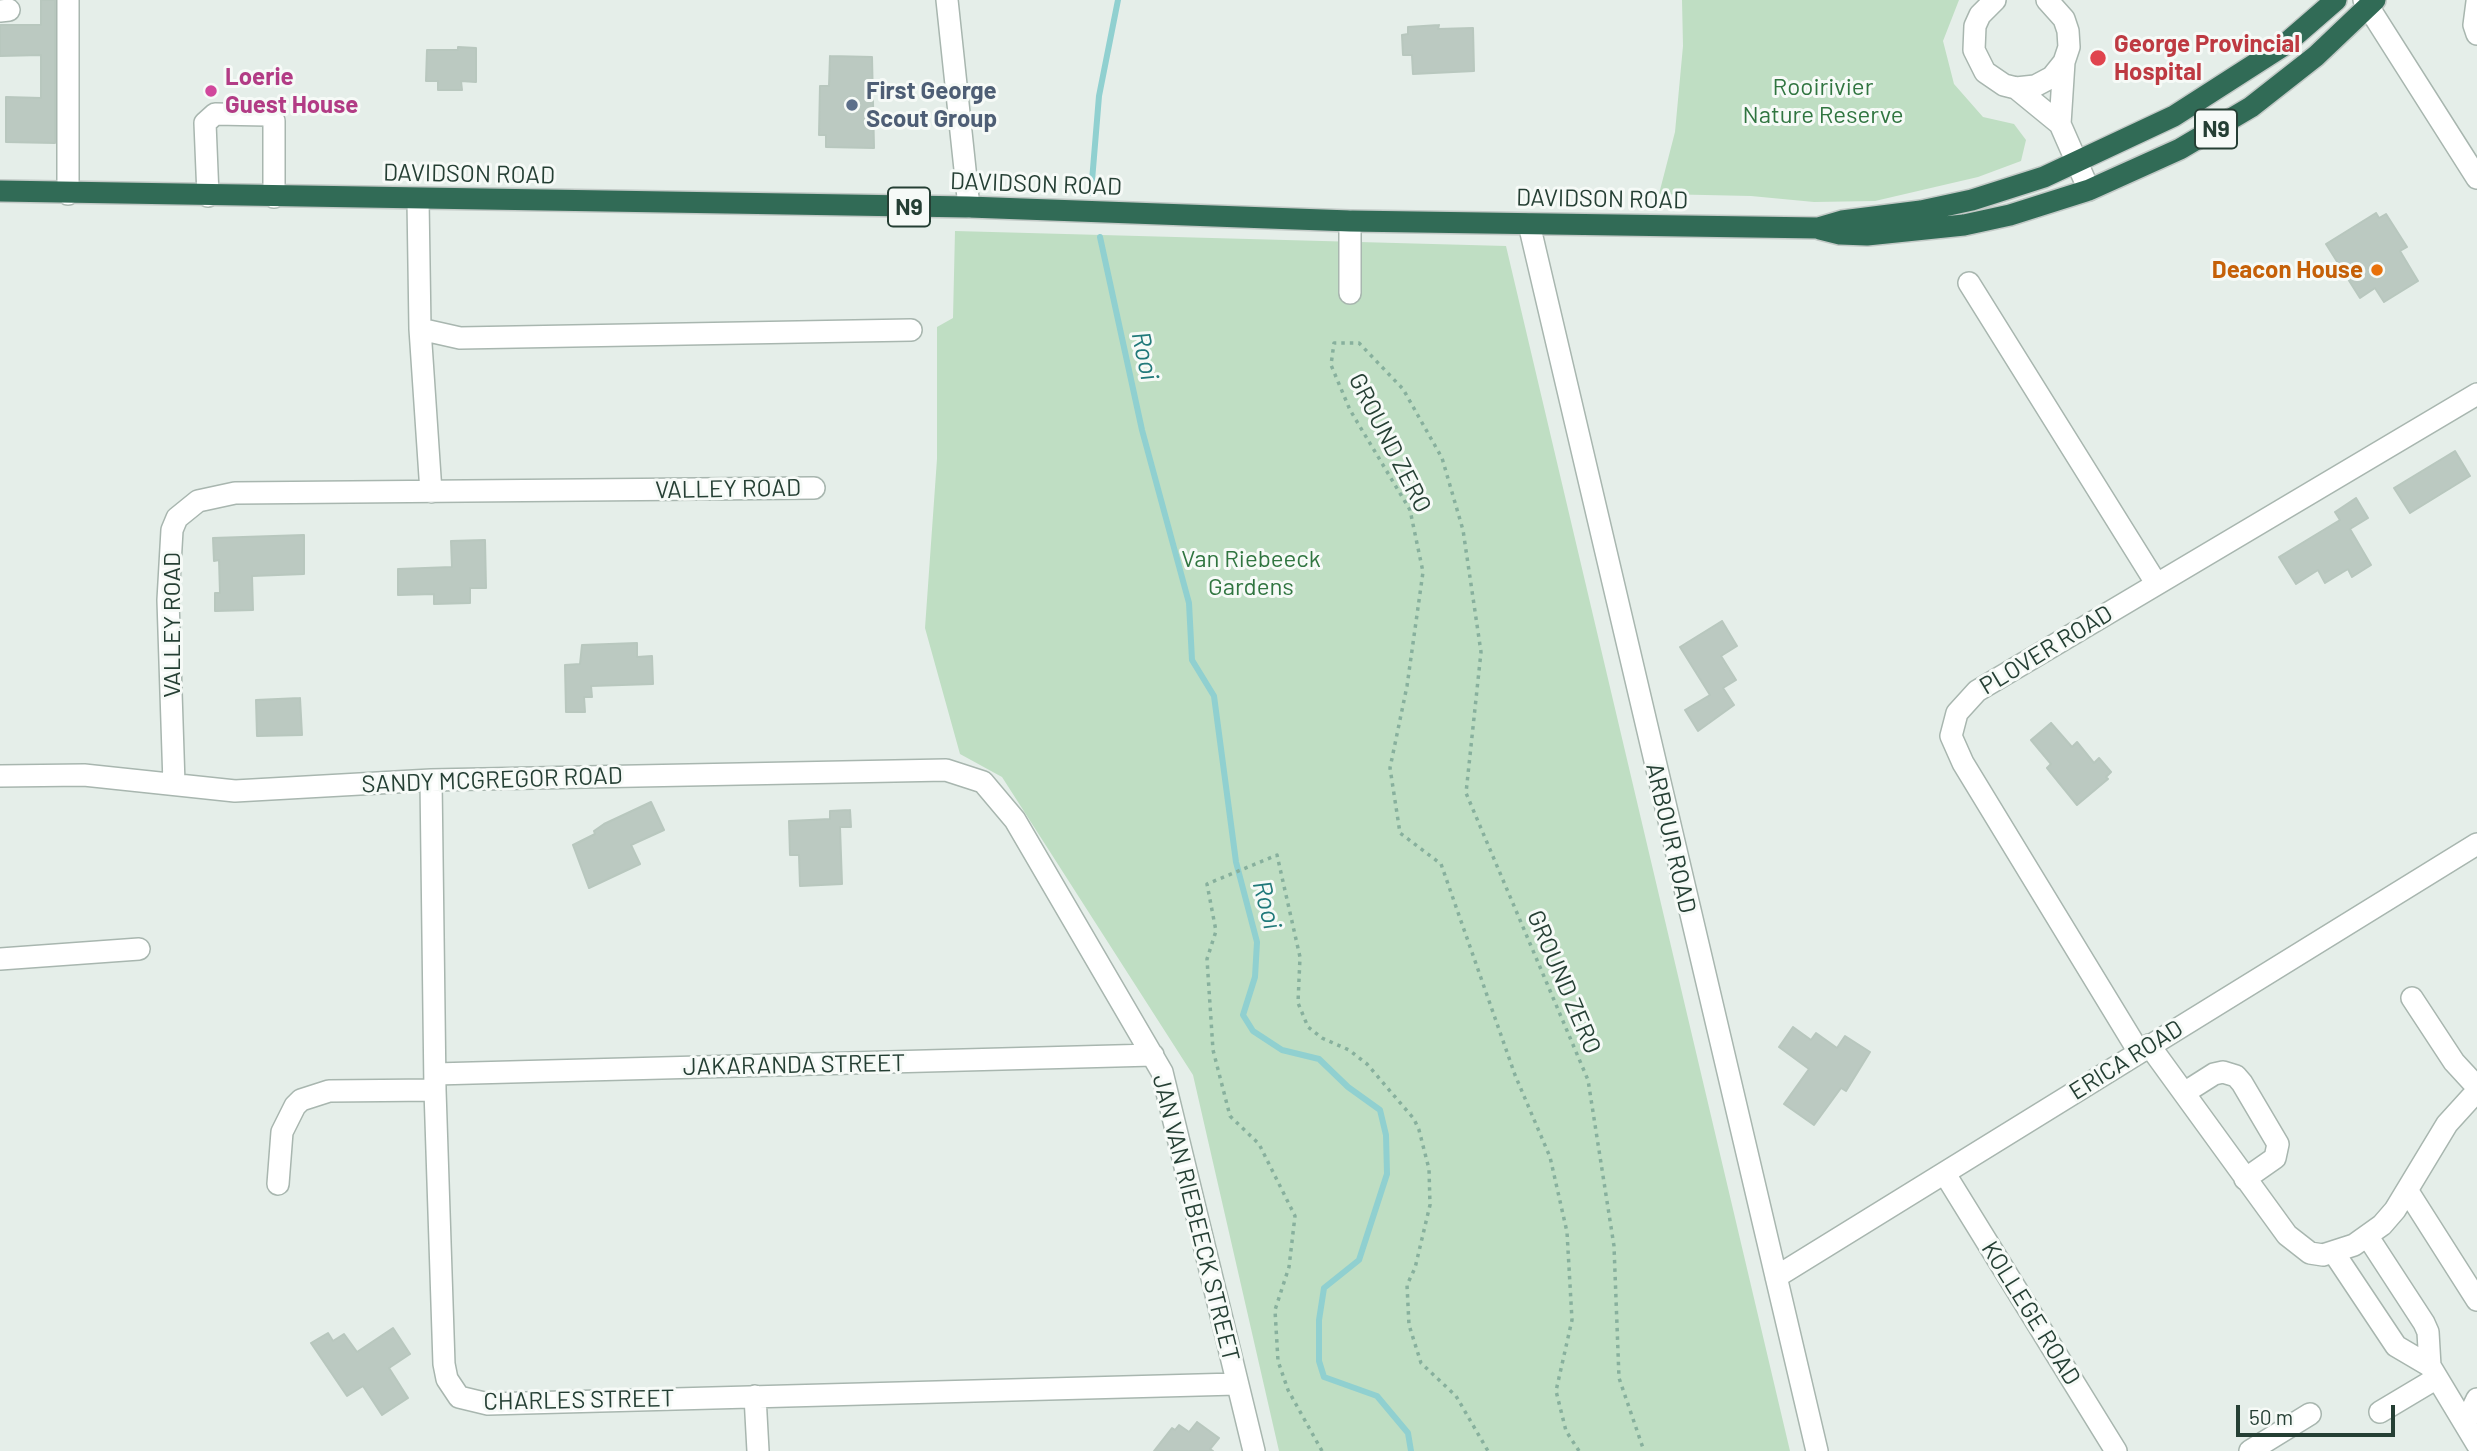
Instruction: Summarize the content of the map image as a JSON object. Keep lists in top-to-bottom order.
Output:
{
  "streets": {
    "highway": ["N9", "DAVIDSON ROAD"],
    "street": [
      "VALLEY ROAD",
      "PLOVER ROAD",
      "SANDY MCGREGOR ROAD",
      "ARBOUR ROAD",
      "ERICA ROAD",
      "JAKARANDA STREET",
      "JAN VAN RIEBEECK STREET",
      "KOLLEGE ROAD",
      "CHARLES STREET"
    ],
    "path": ["GROUND ZERO"]
  },
  "crossings": [
    ["DAVIDSON ROAD", "ARBOUR ROAD"],
    ["VALLEY ROAD", "SANDY MCGREGOR ROAD"],
    ["PLOVER ROAD", "ERICA ROAD"],
    ["SANDY MCGREGOR ROAD", "JAN VAN RIEBEECK STREET"],
    ["SANDY MCGREGOR ROAD", "CHARLES STREET"],
    ["ARBOUR ROAD", "ERICA ROAD"],
    ["ERICA ROAD", "KOLLEGE ROAD"],
    ["JAKARANDA STREET", "JAN VAN RIEBEECK STREET"],
    ["JAKARANDA STREET", "CHARLES STREET"],
    ["JAN VAN RIEBEECK STREET", "CHARLES STREET"]
  ],
  "water": ["Rooi"],
  "parks": ["Rooirivier Nature Reserve", "Van Riebeeck Gardens"],
  "places": [
    "George Provincial Hospital",
    "Loerie Guest House",
    "First George Scout Group",
    "Deacon House"
  ],
  "scale_bar": "50 m"
}
